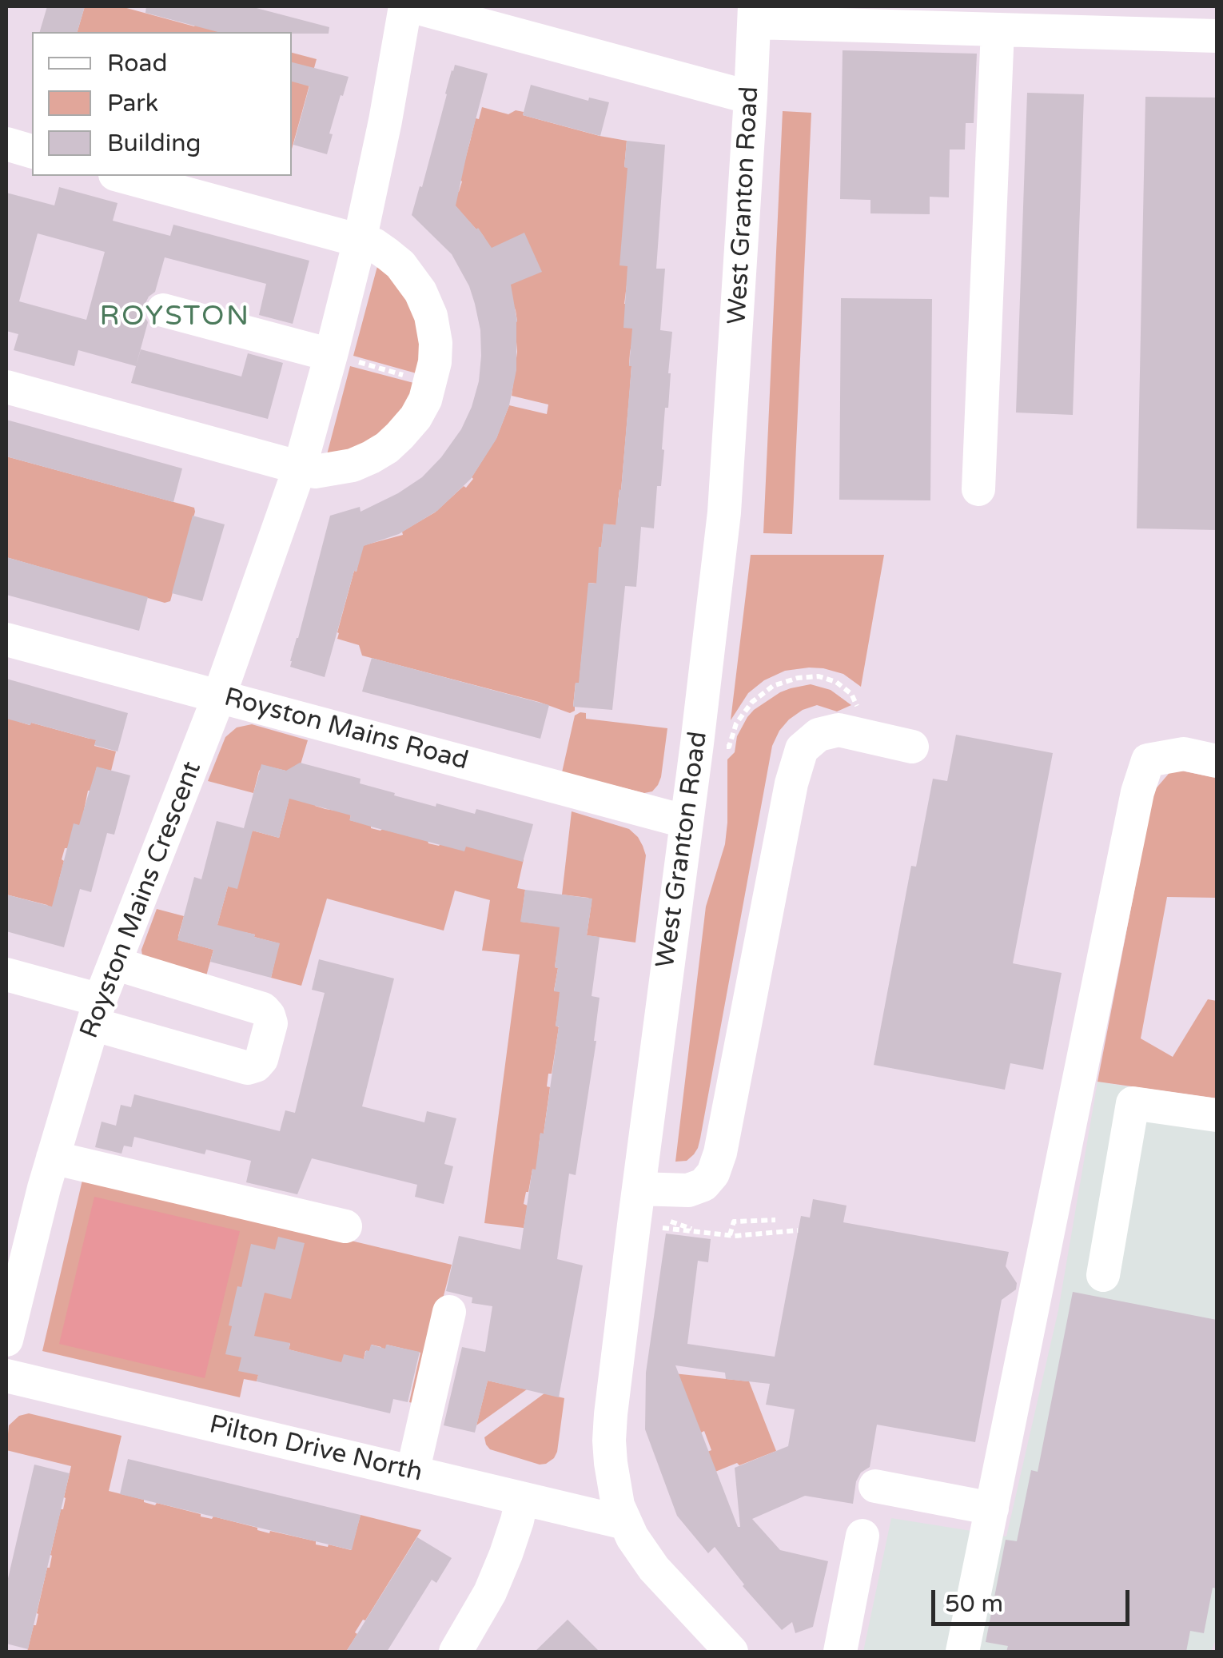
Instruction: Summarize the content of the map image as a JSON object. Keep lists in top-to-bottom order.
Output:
{
  "streets": {
    "street": [
      "West Granton Road",
      "Royston Mains Road",
      "Royston Mains Crescent",
      "Pilton Drive North"
    ]
  },
  "crossings": [
    ["West Granton Road", "Royston Mains Road"],
    ["West Granton Road", "Pilton Drive North"],
    ["Royston Mains Road", "Royston Mains Crescent"]
  ],
  "districts": ["ROYSTON"],
  "legend": ["Road", "Park", "Building"],
  "scale_bar": "50 m"
}
